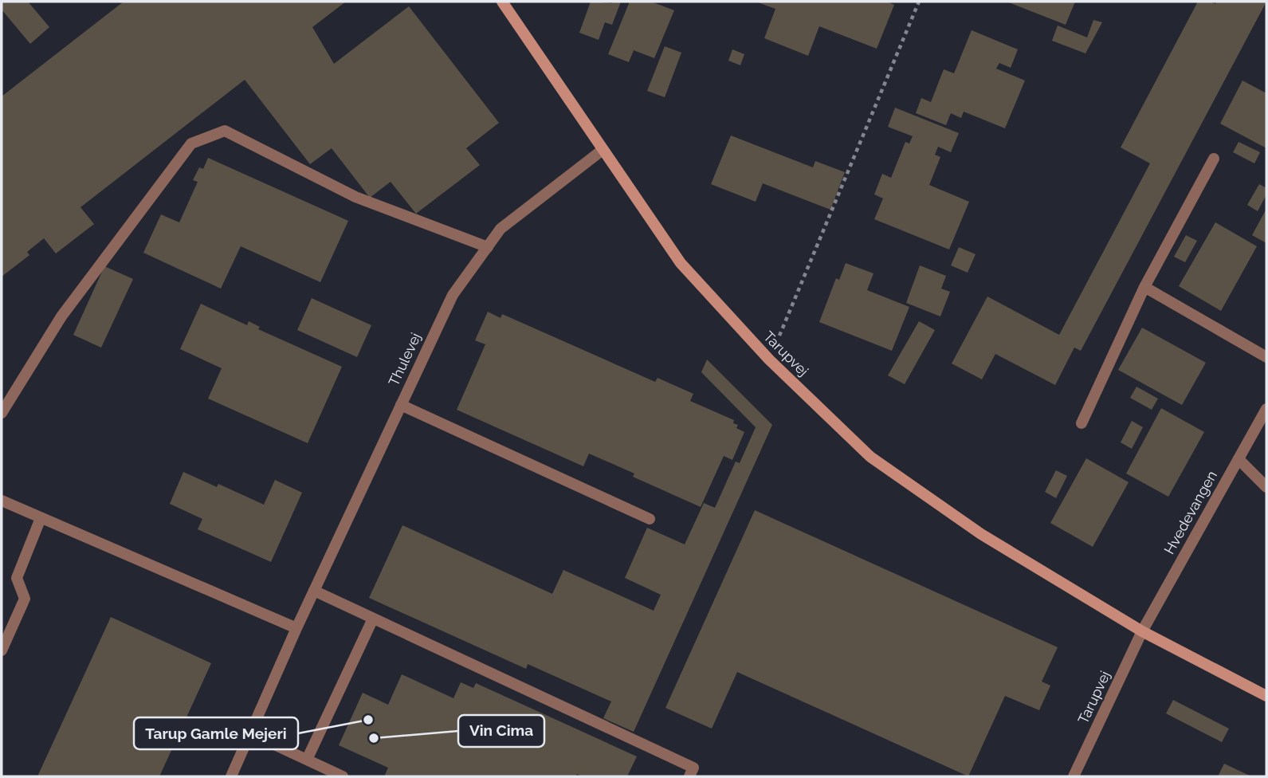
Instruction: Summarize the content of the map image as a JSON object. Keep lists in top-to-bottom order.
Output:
{
  "streets": {
    "street": ["Tarupvej", "Thulevej", "Hvedevangen"]
  },
  "crossings": [
    ["Tarupvej", "Thulevej"],
    ["Tarupvej", "Hvedevangen"]
  ],
  "places": ["Tarup Gamle Mejeri", "Vin Cima"]
}
